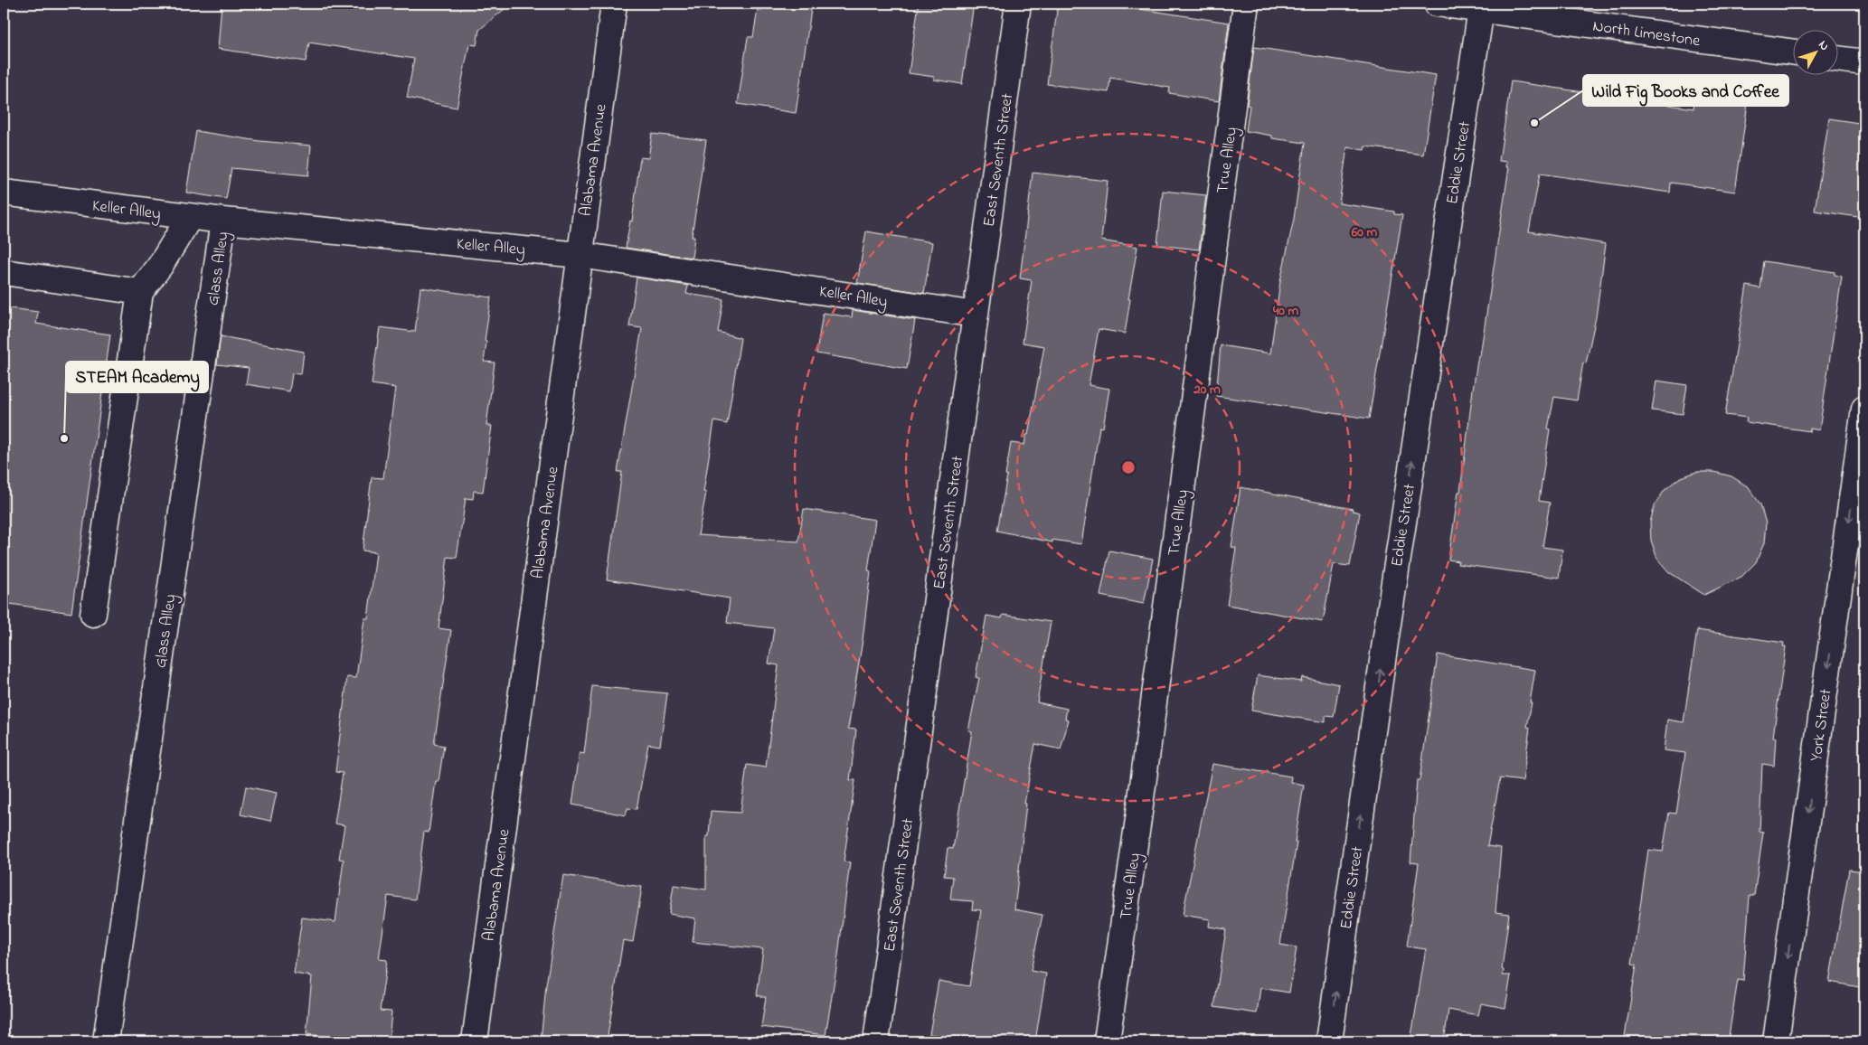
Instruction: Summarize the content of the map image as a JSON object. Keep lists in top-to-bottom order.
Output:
{
  "streets": {
    "street": [
      "North Limestone",
      "Alabama Avenue",
      "East Seventh Street",
      "True Alley",
      "Eddie Street",
      "Keller Alley",
      "Glass Alley",
      "York Street"
    ]
  },
  "crossings": [
    ["North Limestone", "Eddie Street"],
    ["Alabama Avenue", "Keller Alley"],
    ["East Seventh Street", "Keller Alley"],
    ["Keller Alley", "Glass Alley"]
  ],
  "one_way": ["Eddie Street", "York Street"],
  "places": ["Wild Fig Books and Coffee", "STEAM Academy"],
  "north": "top right",
  "rings": ["60 m", "40 m", "20 m"]
}
